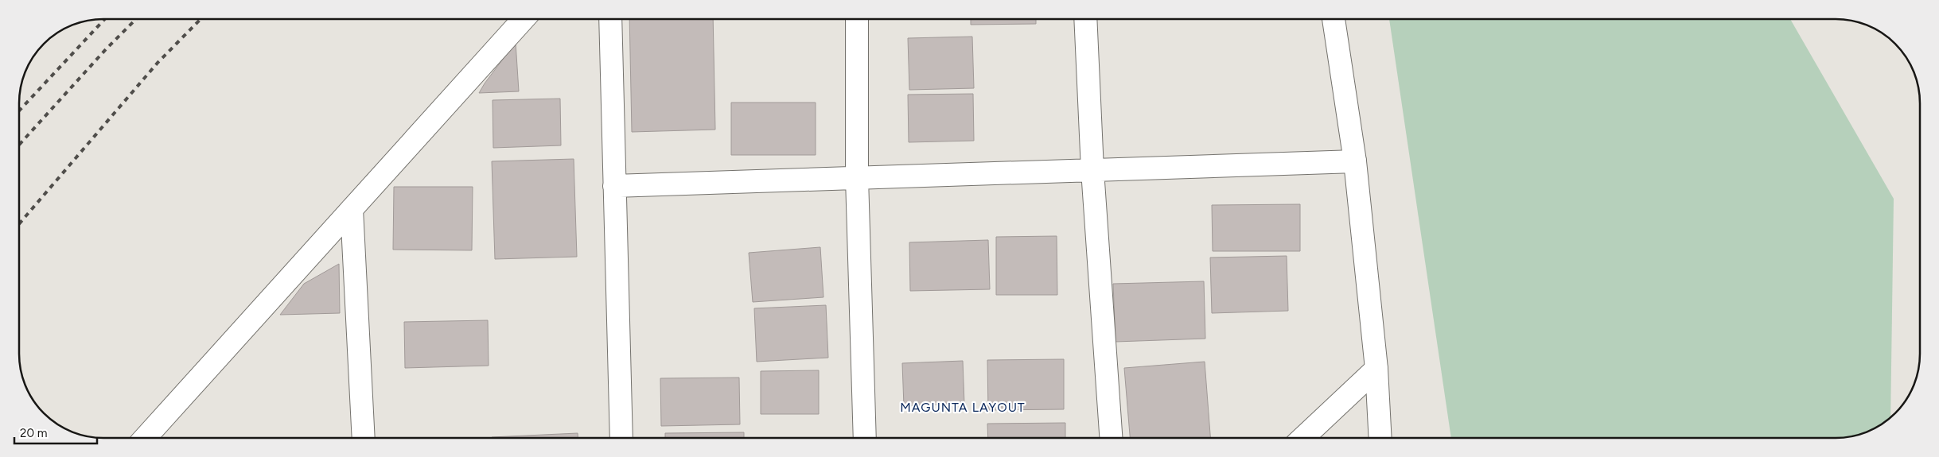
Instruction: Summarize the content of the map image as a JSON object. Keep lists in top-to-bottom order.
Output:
{
  "districts": ["MAGUNTA LAYOUT"],
  "scale_bar": "20 m"
}
